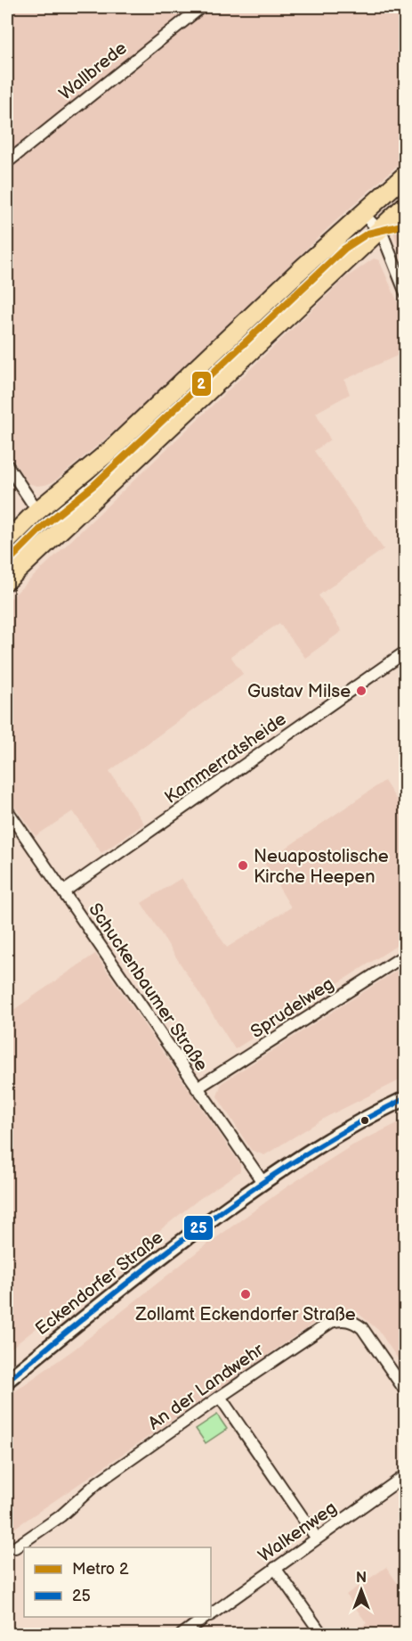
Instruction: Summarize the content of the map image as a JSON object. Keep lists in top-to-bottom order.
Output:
{
  "streets": {
    "street": [
      "Wallbrede",
      "Kammerratsheide",
      "Schuckenbaumer Straße",
      "Sprudelweg",
      "Eckendorfer Straße",
      "An der Landwehr",
      "Walkenweg"
    ]
  },
  "crossings": [
    ["Kammerratsheide", "Schuckenbaumer Straße"],
    ["Schuckenbaumer Straße", "Sprudelweg"],
    ["Schuckenbaumer Straße", "Eckendorfer Straße"]
  ],
  "places": ["Gustav Milse", "Neuapostolische Kirche Heepen", "Zollamt Eckendorfer Straße"],
  "lines": ["metro line 2", "transit line 25"],
  "legend": ["Metro 2", "25"],
  "north": "top"
}
